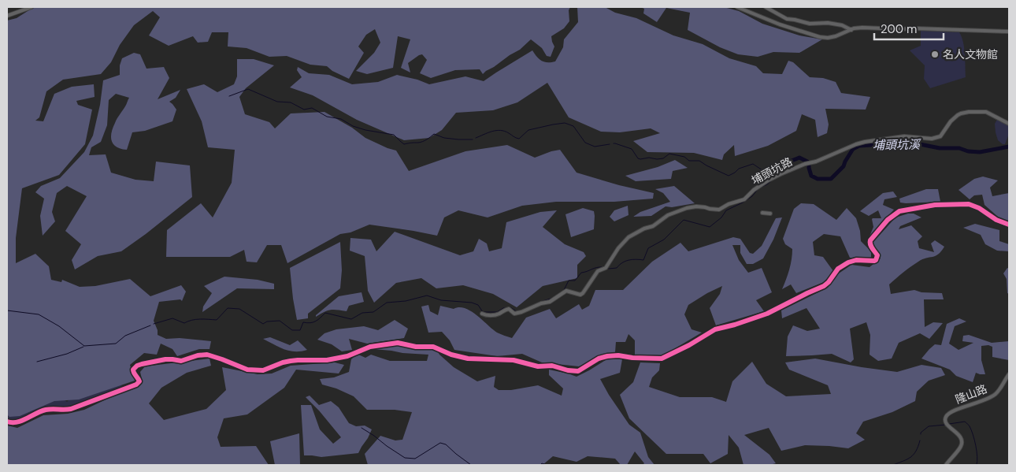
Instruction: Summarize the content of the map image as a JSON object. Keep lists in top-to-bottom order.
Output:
{
  "streets": {
    "street": ["埔頭坑路", "隆山路"]
  },
  "water": ["埔頭坑溪"],
  "places": ["名人文物館"],
  "scale_bar": "200 m"
}
